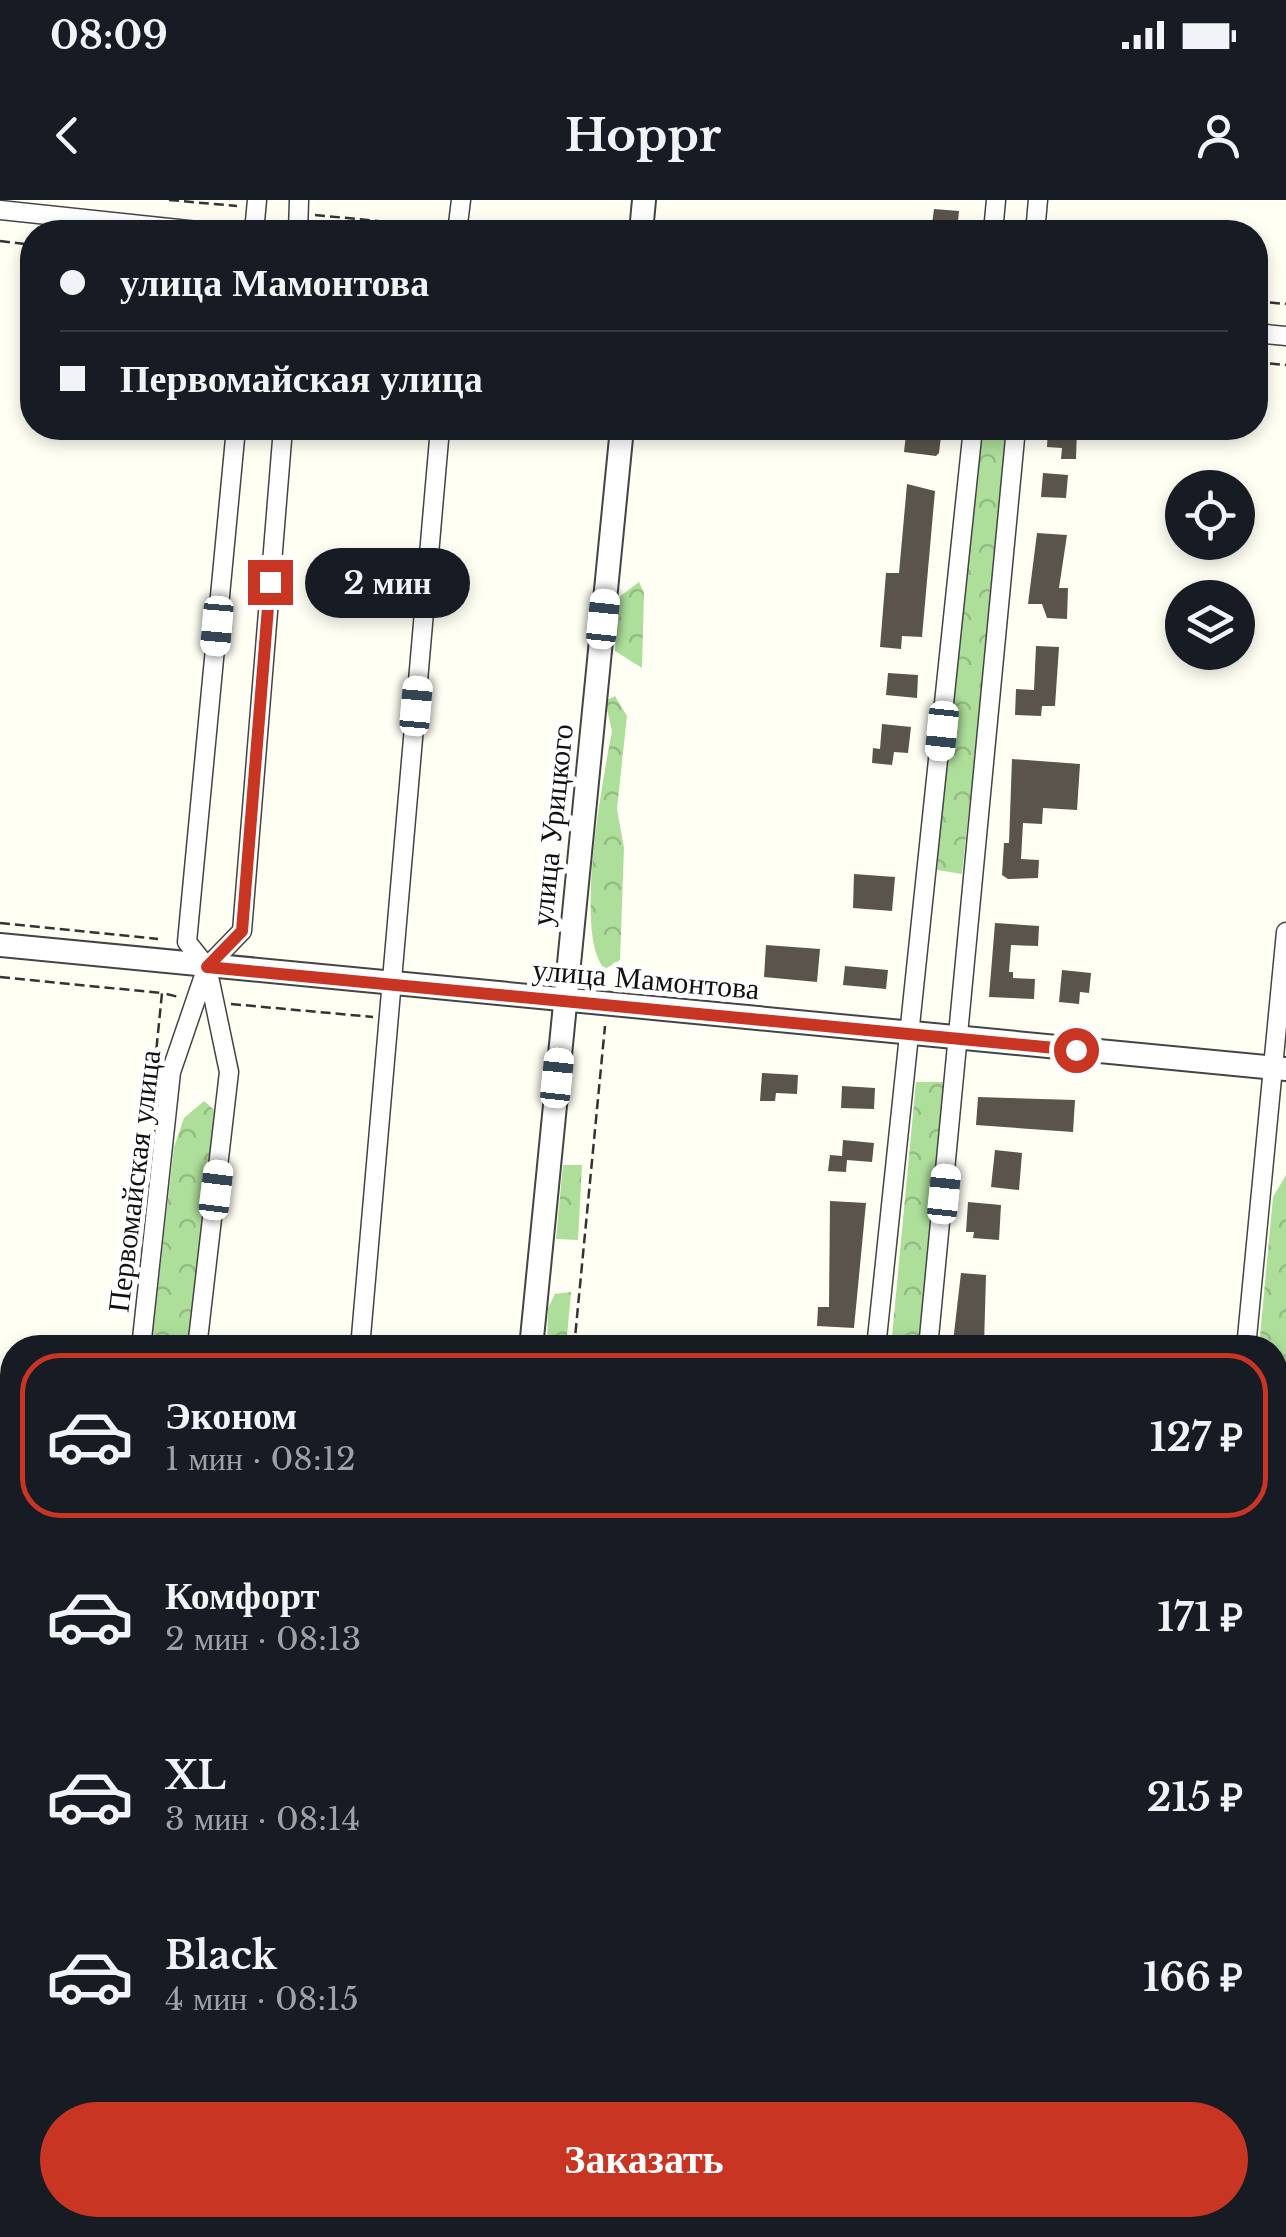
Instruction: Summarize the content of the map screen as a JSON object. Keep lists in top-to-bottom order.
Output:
{
  "streets": {
    "street": ["улица Урицкого", "улица Мамонтова", "Первомайская улица"]
  },
  "crossings": [
    ["улица Урицкого", "улица Мамонтова"],
    ["улица Мамонтова", "Первомайская улица"]
  ],
  "page": {
    "status": "08:09",
    "header": "Hoppr",
    "banner": ["улица Мамонтова", "Первомайская улица"],
    "bubble": "2 мин",
    "list": [
      {
        "name": "Эконом",
        "note": "1 мин · 08:12",
        "value": "127 ₽"
      },
      {
        "name": "Комфорт",
        "note": "2 мин · 08:13",
        "value": "171 ₽"
      },
      {
        "name": "XL",
        "note": "3 мин · 08:14",
        "value": "215 ₽"
      },
      {
        "name": "Black",
        "note": "4 мин · 08:15",
        "value": "166 ₽"
      }
    ],
    "buttons": "Заказать"
  }
}
